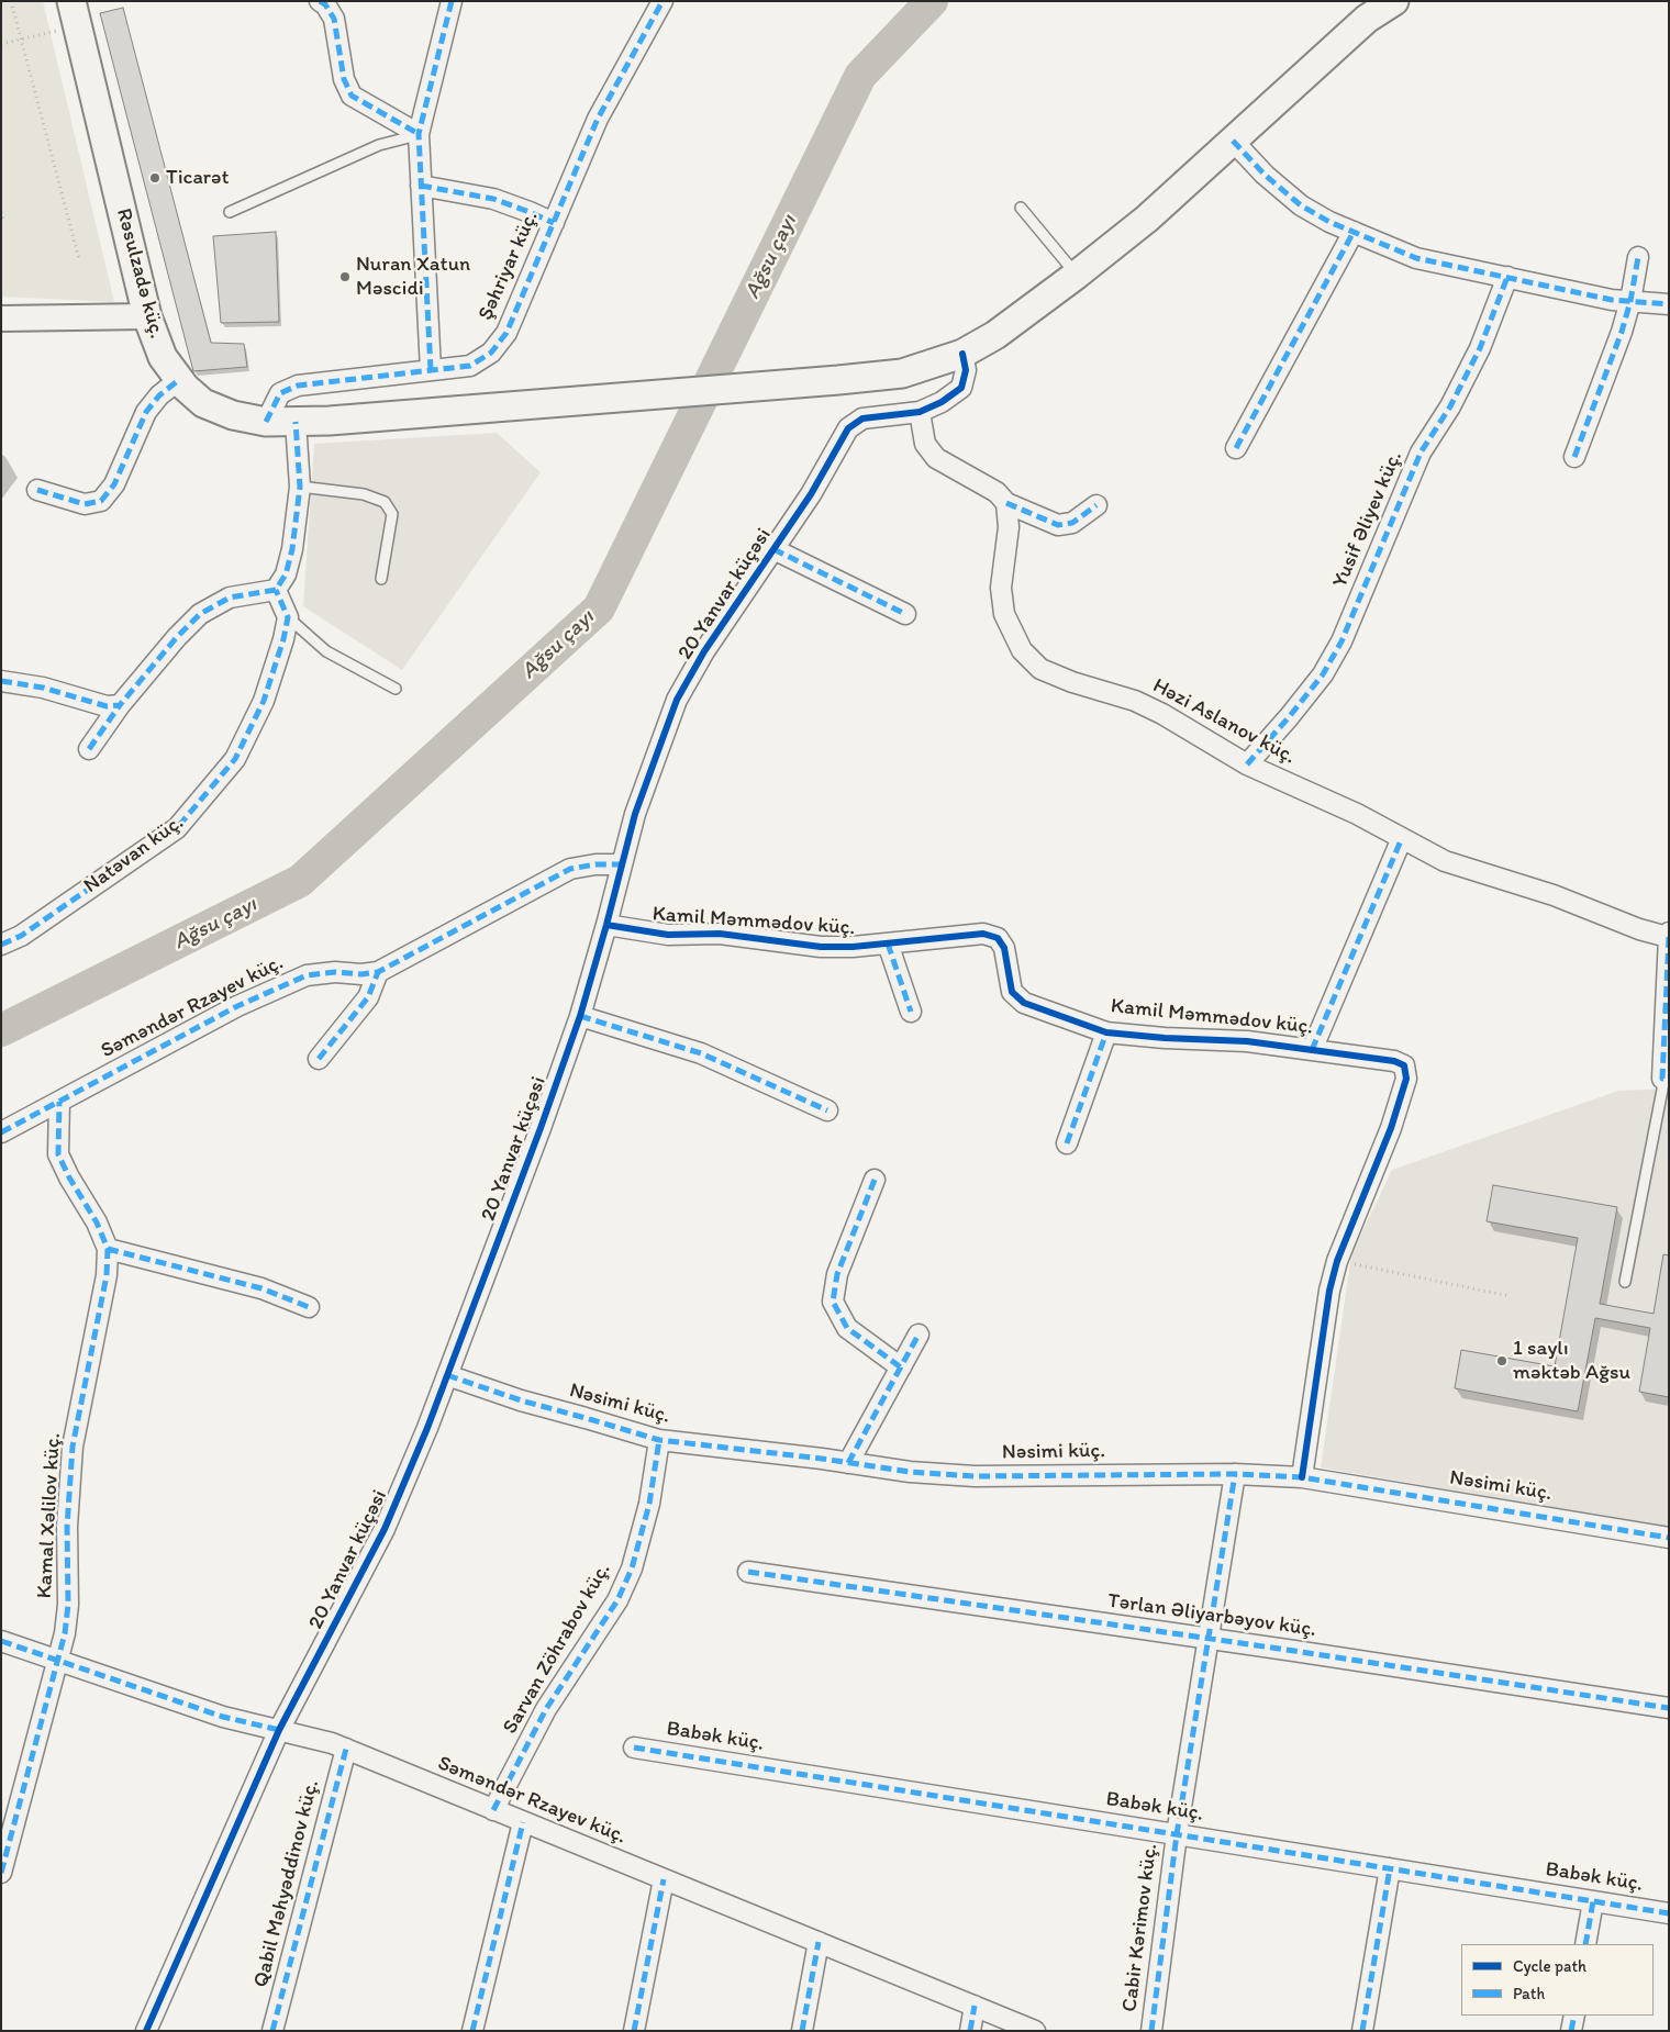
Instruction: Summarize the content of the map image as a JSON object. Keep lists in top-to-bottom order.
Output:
{
  "streets": {
    "main road": ["Rəsulzadə küç."],
    "street": [
      "Şəhriyar küç.",
      "Yusif Əliyev küç.",
      "20 Yanvar küçəsi",
      "Həzi Aslanov küç.",
      "Natəvan küç.",
      "Kamil Məmmədov küç.",
      "Səməndər Rzayev küç.",
      "Nəsimi küç.",
      "Kamal Xəlilov küç.",
      "Tərlan Əliyarbəyov küç.",
      "Sarvan Zöhrabov küç.",
      "Babək küç.",
      "Qabil Məhyəddinov küç.",
      "Cabir Kərimov küç."
    ]
  },
  "crossings": [
    ["Şəhriyar küç.", "Rəsulzadə küç."],
    ["Rəsulzadə küç.", "20 Yanvar küçəsi"],
    ["Yusif Əliyev küç.", "Həzi Aslanov küç."],
    ["20 Yanvar küçəsi", "Kamil Məmmədov küç."],
    ["20 Yanvar küçəsi", "Səməndər Rzayev küç."],
    ["20 Yanvar küçəsi", "Nəsimi küç."],
    ["Kamil Məmmədov küç.", "Nəsimi küç."],
    ["Səməndər Rzayev küç.", "Kamal Xəlilov küç."],
    ["Səməndər Rzayev küç.", "Sarvan Zöhrabov küç."],
    ["Səməndər Rzayev küç.", "Qabil Məhyəddinov küç."],
    ["Nəsimi küç.", "Sarvan Zöhrabov küç."],
    ["Nəsimi küç.", "Cabir Kərimov küç."],
    ["Tərlan Əliyarbəyov küç.", "Cabir Kərimov küç."],
    ["Babək küç.", "Cabir Kərimov küç."]
  ],
  "water": ["Ağsu çayı"],
  "places": ["Ticarət", "Nuran Xatun Məscidi", "1 saylı məktəb Ağsu"],
  "legend": ["Cycle path", "Path"]
}
